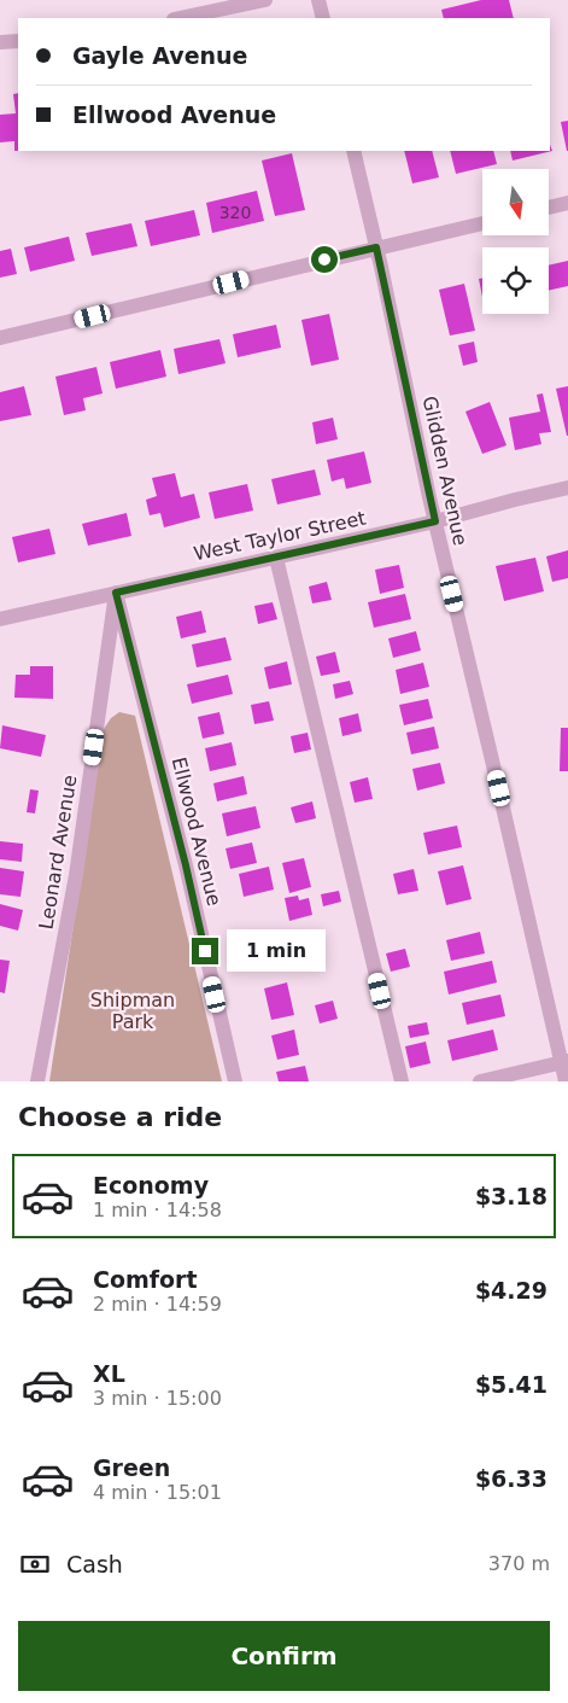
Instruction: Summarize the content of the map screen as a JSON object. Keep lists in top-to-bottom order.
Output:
{
  "streets": {
    "street": [
      "Glidden Avenue",
      "West Taylor Street",
      "Ellwood Avenue",
      "Leonard Avenue"
    ]
  },
  "crossings": [
    ["Glidden Avenue", "West Taylor Street"],
    ["West Taylor Street", "Ellwood Avenue"],
    ["West Taylor Street", "Leonard Avenue"],
    ["Ellwood Avenue", "Leonard Avenue"]
  ],
  "parks": ["Shipman Park"],
  "house_numbers": ["320"],
  "north": "bottom",
  "page": {
    "banner": ["Gayle Avenue", "Ellwood Avenue"],
    "bubble": "1 min",
    "heading": "Choose a ride",
    "list": [
      {
        "name": "Economy",
        "note": "1 min · 14:58",
        "value": "$3.18"
      },
      {
        "name": "Comfort",
        "note": "2 min · 14:59",
        "value": "$4.29"
      },
      {
        "name": "XL",
        "note": "3 min · 15:00",
        "value": "$5.41"
      },
      {
        "name": "Green",
        "note": "4 min · 15:01",
        "value": "$6.33"
      }
    ],
    "pay": ["Cash", "370 m"],
    "buttons": "Confirm"
  }
}
